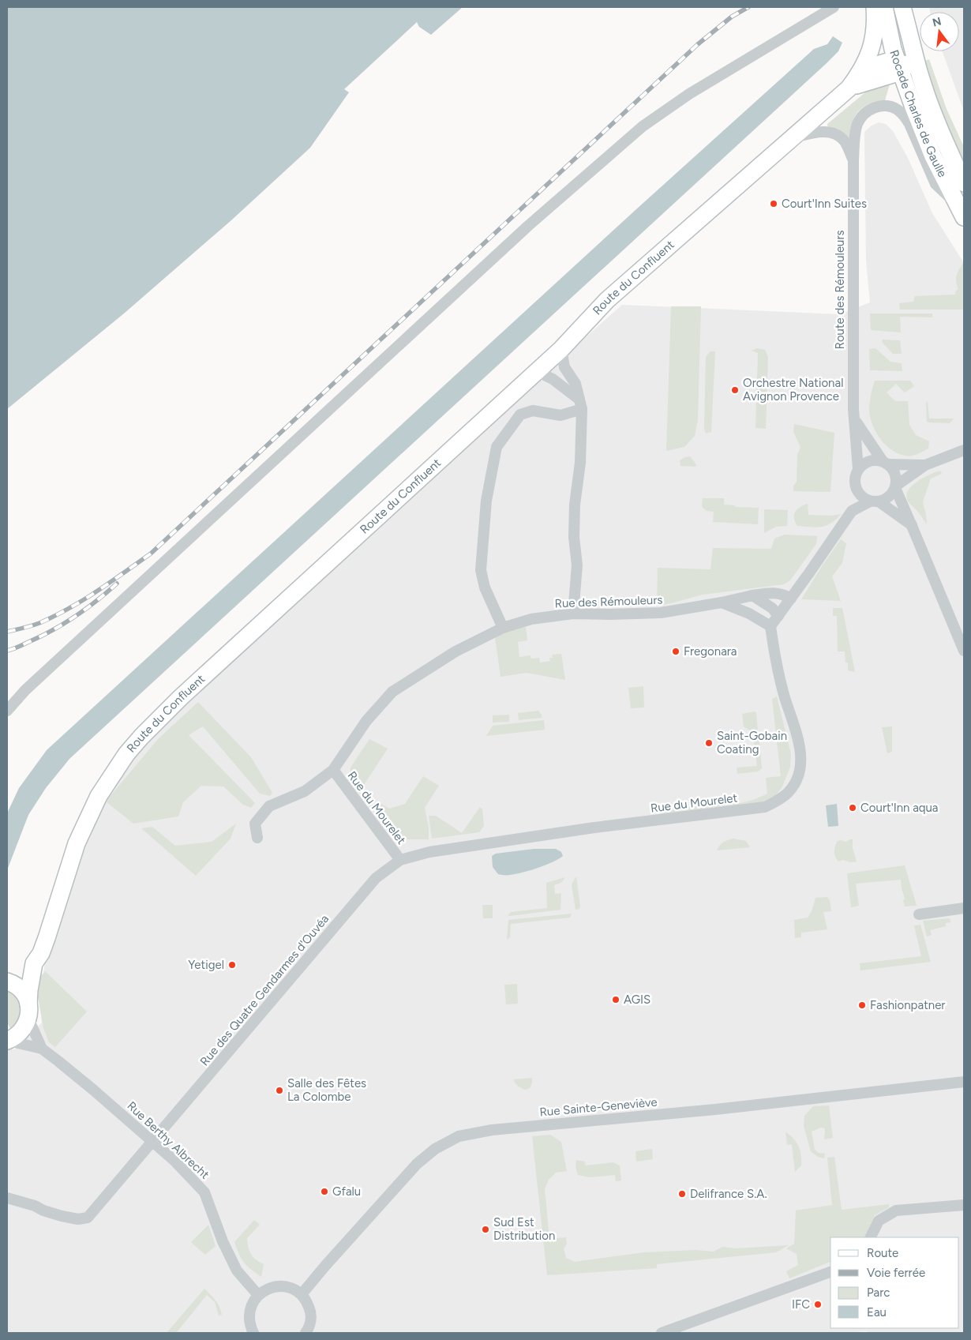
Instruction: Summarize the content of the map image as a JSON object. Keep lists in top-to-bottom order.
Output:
{
  "streets": {
    "main road": ["Rocade Charles de Gaulle", "Route du Confluent"],
    "street": [
      "Route des Rémouleurs",
      "Rue des Rémouleurs",
      "Rue du Mourelet",
      "Rue des Quatre Gendarmes d'Ouvéa",
      "Rue Sainte-Geneviève",
      "Rue Berthy Albrecht"
    ]
  },
  "crossings": [
    ["Rocade Charles de Gaulle", "Route des Rémouleurs"],
    ["Route du Confluent", "Rue Berthy Albrecht"],
    ["Rue des Rémouleurs", "Rue du Mourelet"],
    ["Rue du Mourelet", "Rue des Quatre Gendarmes d'Ouvéa"],
    ["Rue des Quatre Gendarmes d'Ouvéa", "Rue Berthy Albrecht"]
  ],
  "places": [
    "Court'Inn Suites",
    "Orchestre National Avignon Provence",
    "Fregonara",
    "Saint-Gobain Coating",
    "Court'Inn aqua",
    "Yetigel",
    "AGIS",
    "Fashionpatner",
    "Salle des Fêtes La Colombe",
    "Gfalu",
    "Delifrance S.A.",
    "Sud Est Distribution",
    "IFC"
  ],
  "legend": [
    "Route",
    "Voie ferrée",
    "Parc",
    "Eau"
  ],
  "north": "top"
}
